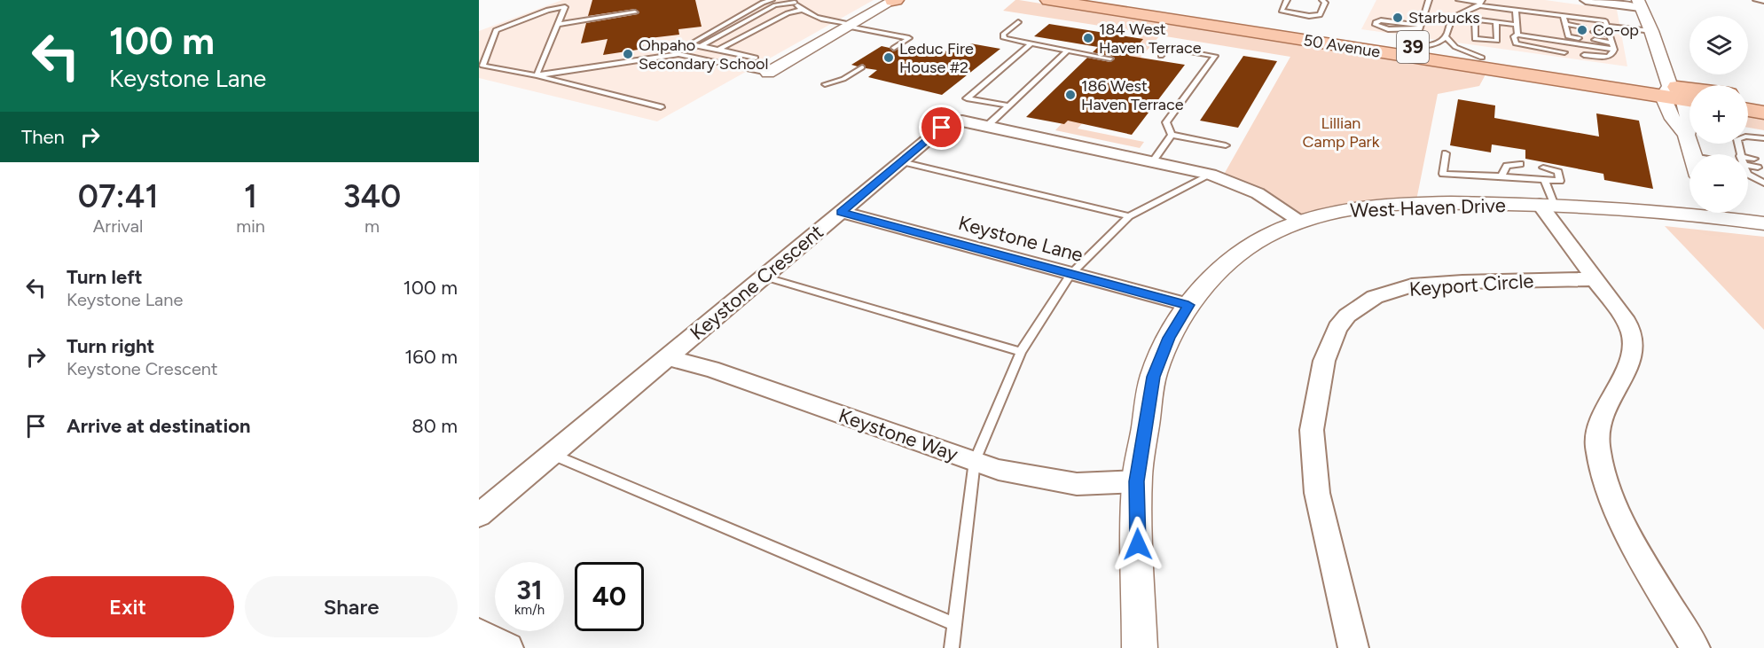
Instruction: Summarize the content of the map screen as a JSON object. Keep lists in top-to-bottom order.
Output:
{
  "streets": {
    "main road": ["50 Avenue", "39"],
    "street": [
      "West Haven Drive",
      "Keystone Lane",
      "Keystone Crescent",
      "Keyport Circle",
      "Keystone Way"
    ]
  },
  "crossings": [
    ["West Haven Drive", "Keystone Lane"],
    ["West Haven Drive", "Keystone Crescent"],
    ["West Haven Drive", "Keystone Way"],
    ["Keystone Lane", "Keystone Crescent"],
    ["Keystone Crescent", "Keystone Way"]
  ],
  "parks": ["Lillian Camp Park"],
  "places": [
    "Starbucks",
    "Co-op",
    "184 West Haven Terrace",
    "Ohpaho Secondary School",
    "Leduc Fire House #2",
    "186 West Haven Terrace"
  ],
  "page": {
    "turn": ["100 m", "Keystone Lane"],
    "map_buttons": ["+", "−"],
    "then": "Then",
    "eta": [
      "07:41",
      "Arrival",
      "1",
      "min",
      "340",
      "m"
    ],
    "list": [
      {
        "name": "Turn left",
        "note": "Keystone Lane",
        "value": "100 m"
      },
      {
        "name": "Turn right",
        "note": "Keystone Crescent",
        "value": "160 m"
      },
      {
        "name": "Arrive at destination",
        "value": "80 m"
      }
    ],
    "speed": "31 km/h",
    "limit": "40",
    "buttons": ["Exit", "Share"]
  }
}
